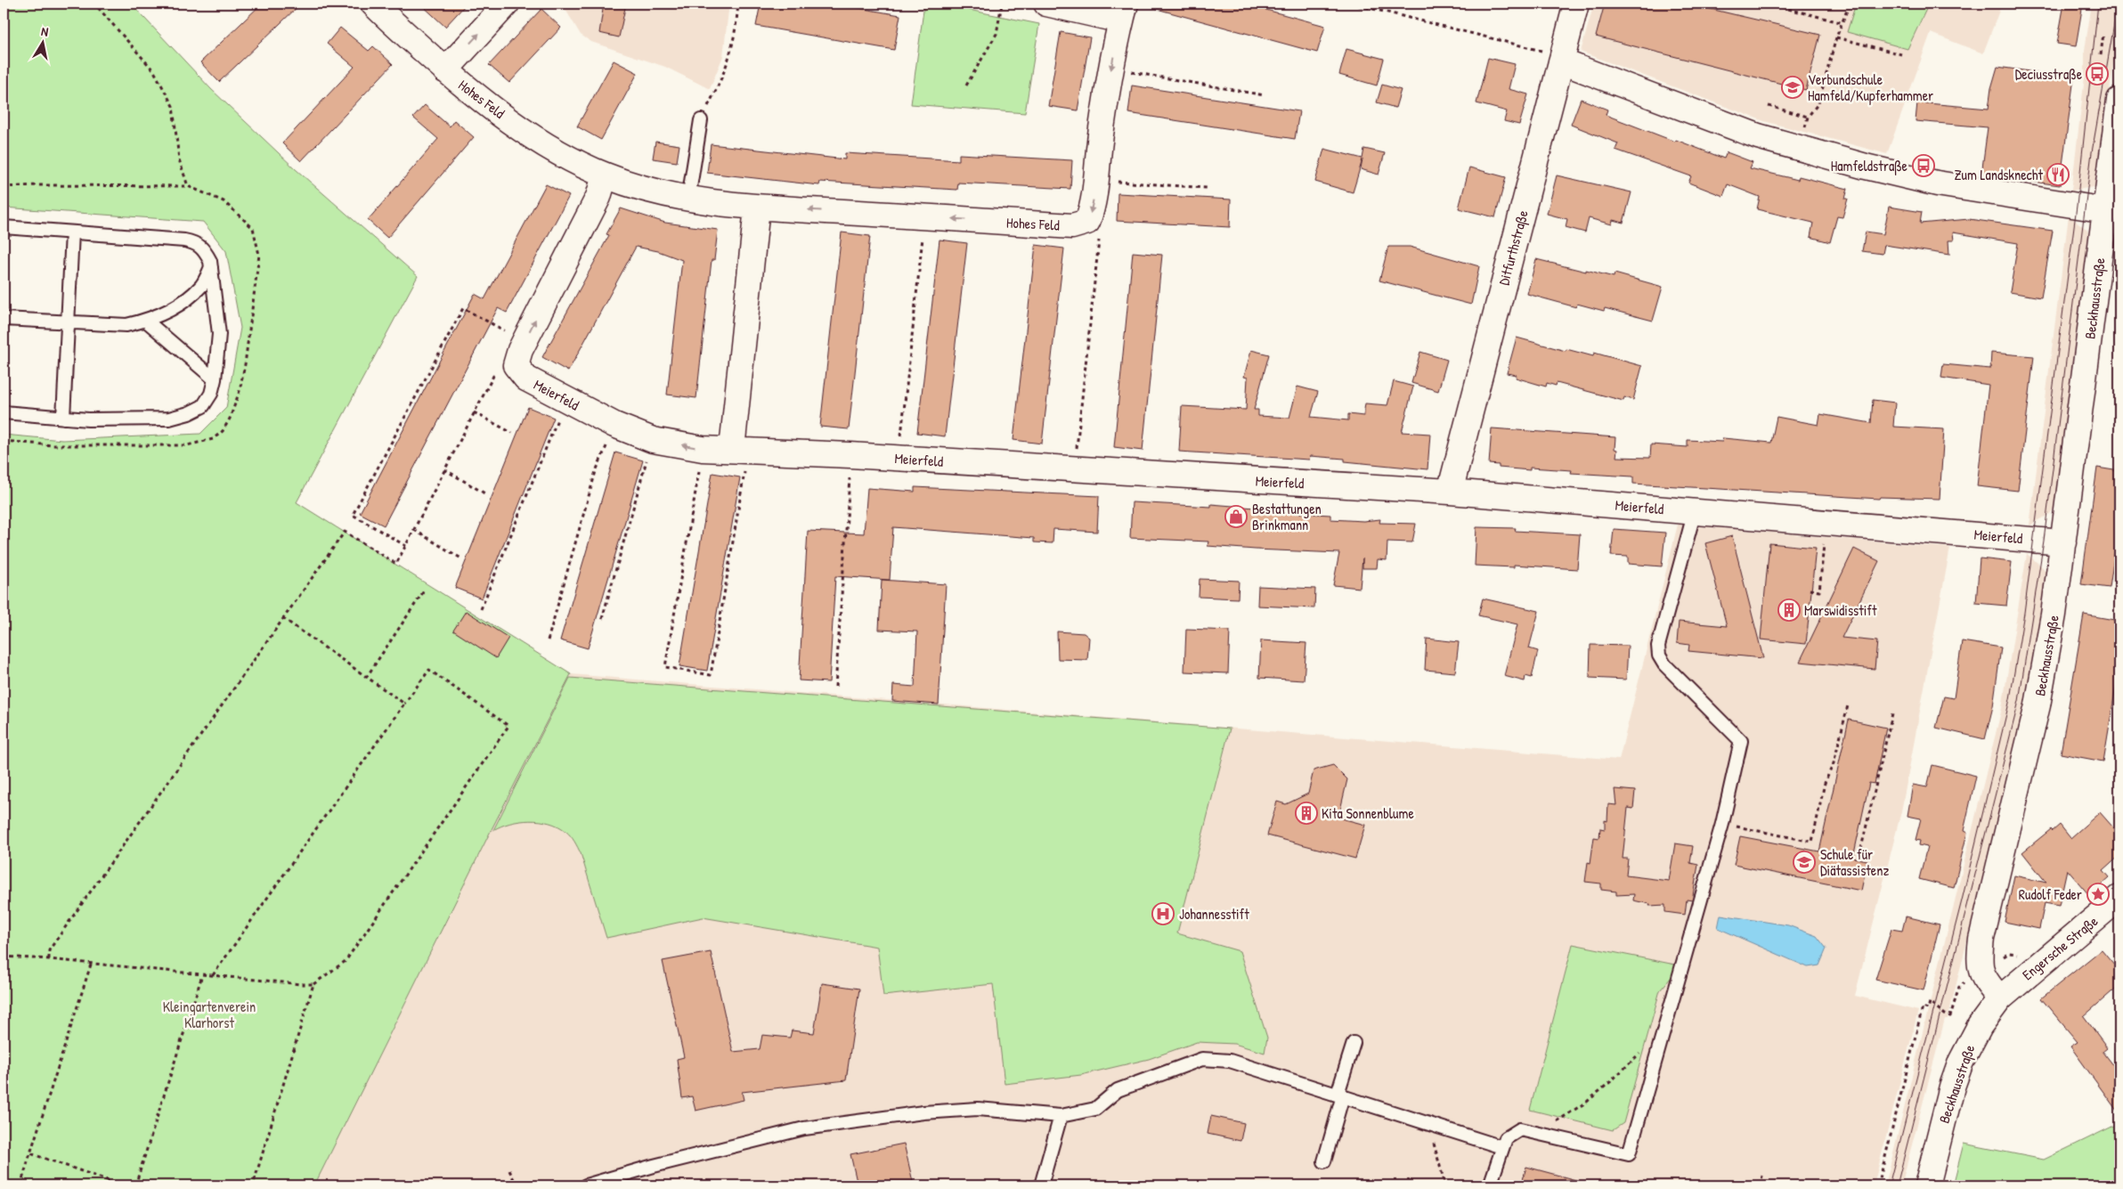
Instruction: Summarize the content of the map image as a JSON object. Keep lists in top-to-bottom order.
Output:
{
  "streets": {
    "street": [
      "Hohes Feld",
      "Ditfurthstraße",
      "Beckhausstraße",
      "Meierfeld",
      "Engersche Straße"
    ]
  },
  "crossings": [
    ["Ditfurthstraße", "Meierfeld"],
    ["Beckhausstraße", "Meierfeld"],
    ["Beckhausstraße", "Engersche Straße"]
  ],
  "one_way": ["Hohes Feld"],
  "parks": ["Kleingartenverein Klarhorst"],
  "places": {
    "bus stop": ["Deciusstraße", "Hamfeldstraße"],
    "school or university": ["Verbundschule Hamfeld/Kupferhammer", "Schule für Diätassistenz"],
    "restaurant": ["Zum Landsknecht"],
    "shop": ["Bestattungen Brinkmann"],
    "building": ["Marswidisstift", "Kita Sonnenblume"],
    "place": ["Rudolf Feder"],
    "hospital": ["Johannesstift"]
  },
  "north": "top"
}
